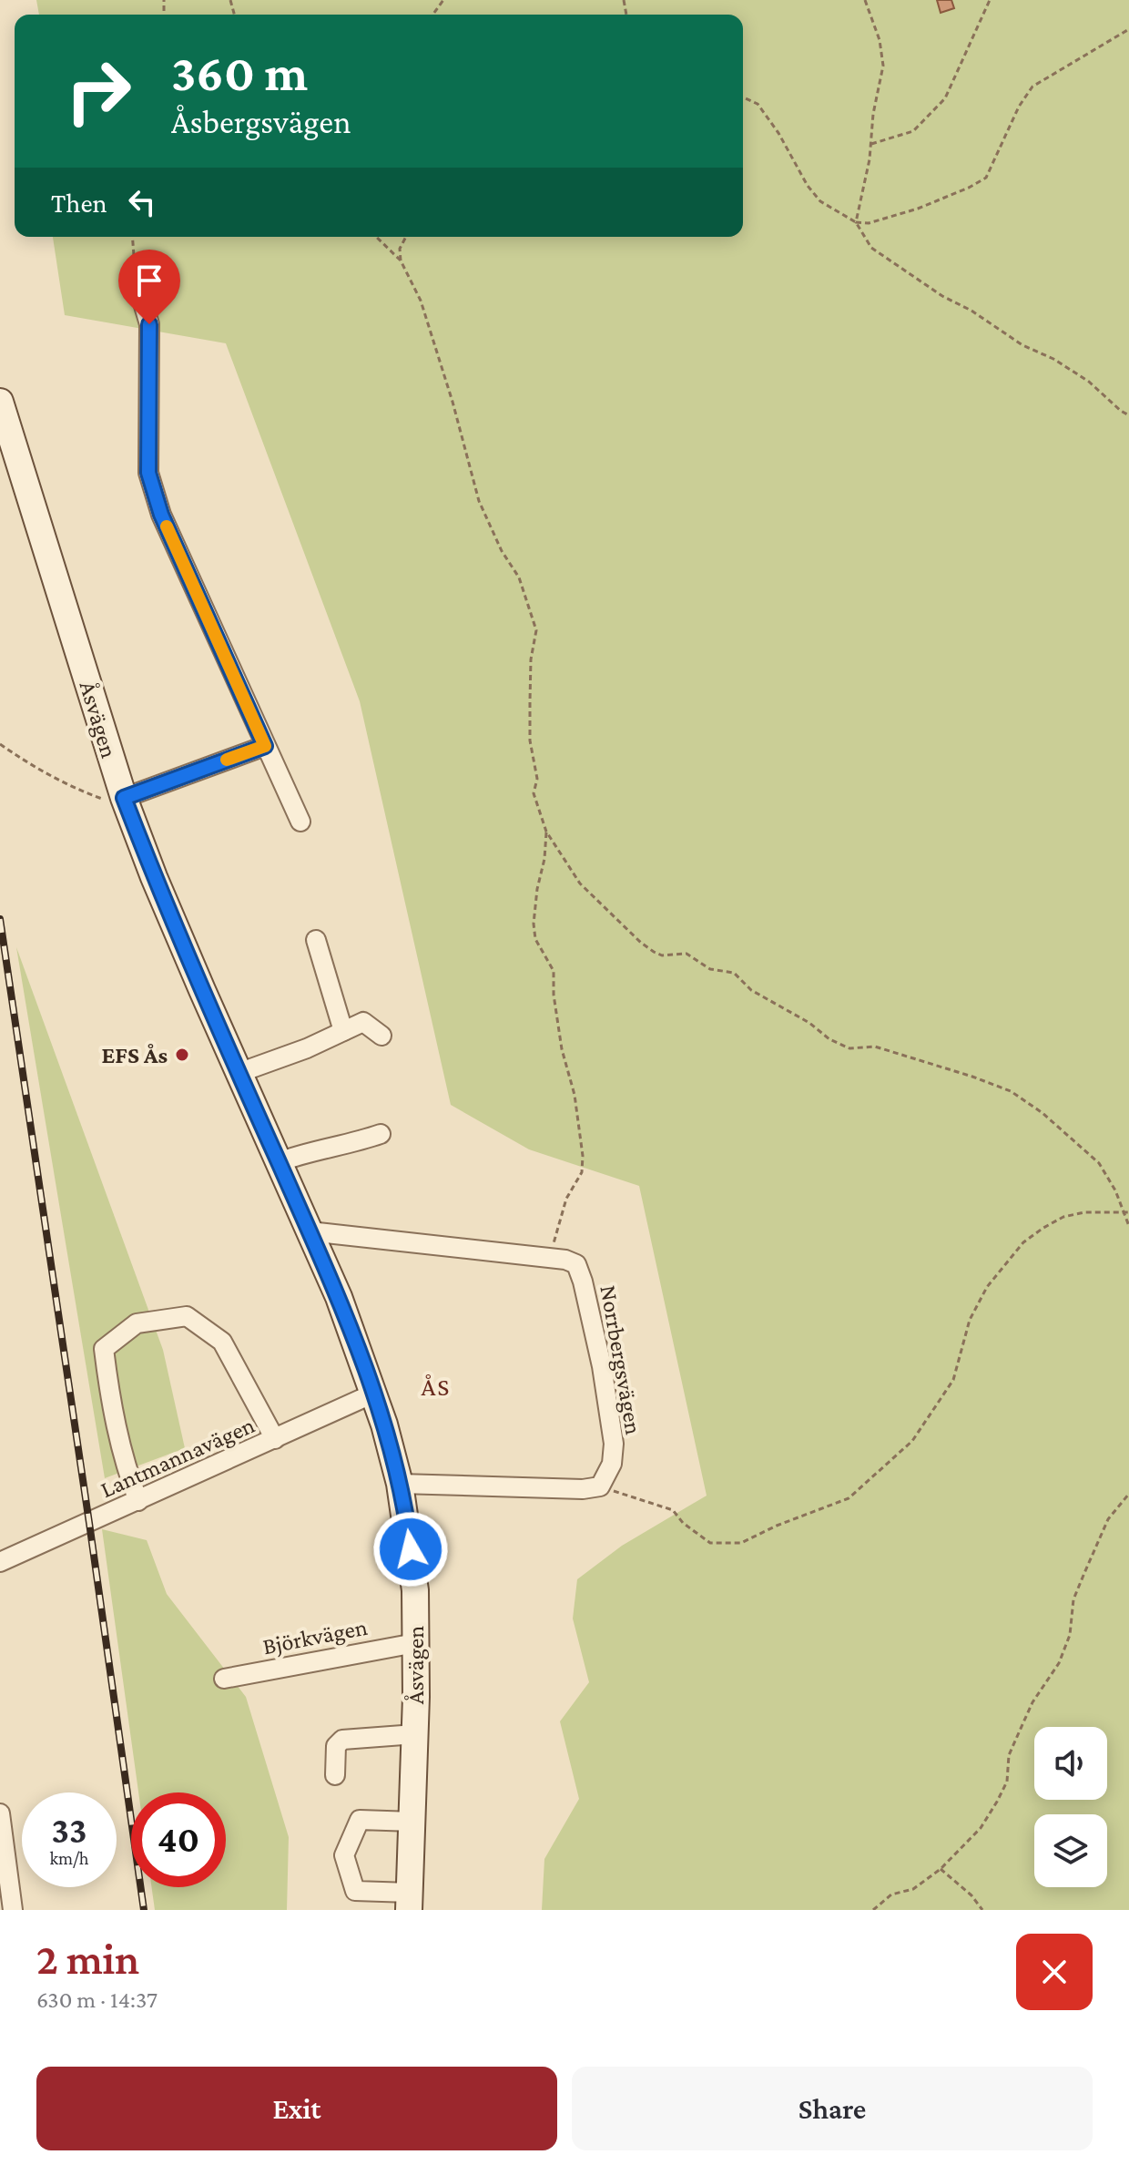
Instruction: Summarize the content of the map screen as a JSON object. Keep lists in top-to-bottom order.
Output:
{
  "streets": {
    "street": [
      "Åsvägen",
      "Norrbergsvägen",
      "Lantmannavägen",
      "Björkvägen"
    ]
  },
  "crossings": [
    ["Åsvägen", "Norrbergsvägen"],
    ["Åsvägen", "Lantmannavägen"],
    ["Åsvägen", "Björkvägen"]
  ],
  "districts": ["ÅS"],
  "places": ["EFS Ås"],
  "page": {
    "turn": ["360 m", "Åsbergsvägen"],
    "then": "Then",
    "speed": "33 km/h",
    "limit": "40",
    "heading": ["2 min", "630 m · 14:37"],
    "buttons": ["Exit", "Share"]
  }
}
